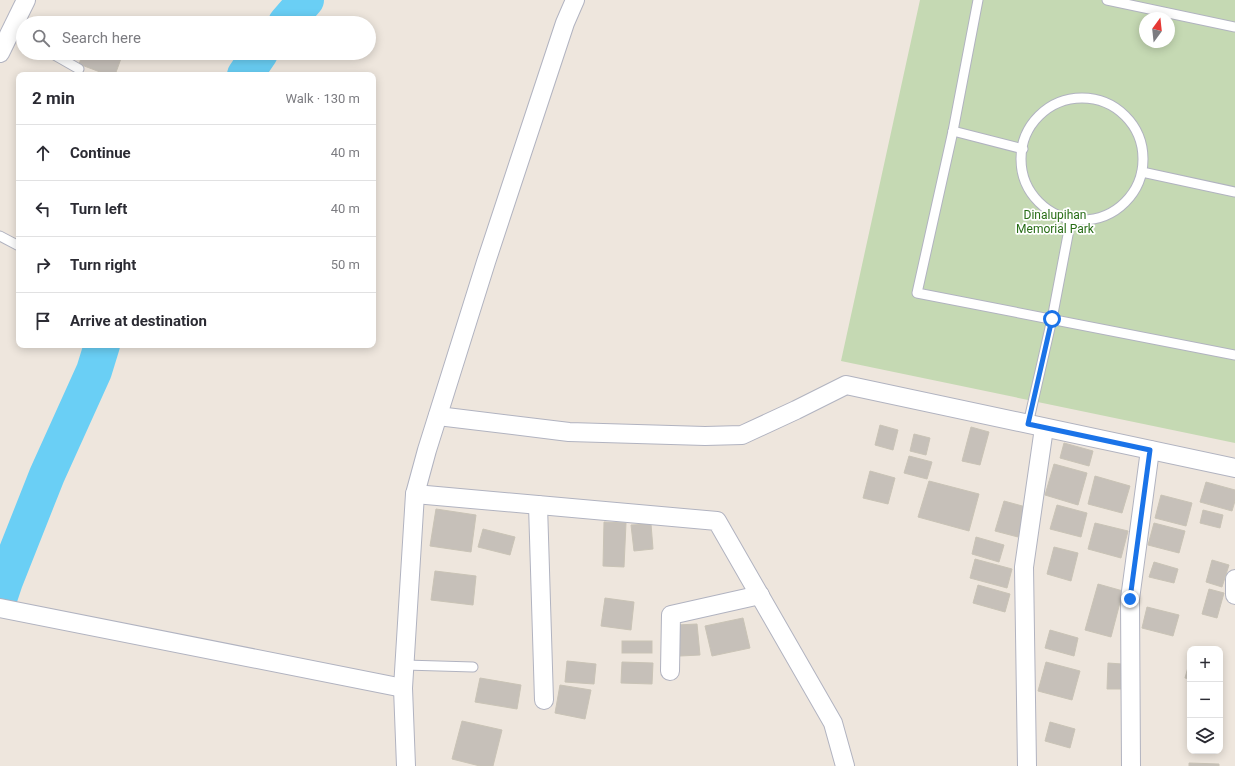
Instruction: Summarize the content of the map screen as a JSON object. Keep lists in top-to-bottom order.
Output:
{
  "parks": ["Dinalupihan Memorial Park"],
  "north": "top",
  "page": {
    "search": "Search here",
    "heading": ["2 min", "Walk · 130 m"],
    "list": [
      ["Continue", "40 m"],
      ["Turn left", "40 m"],
      ["Turn right", "50 m"],
      "Arrive at destination"
    ],
    "map_buttons": ["+", "−"]
  }
}
